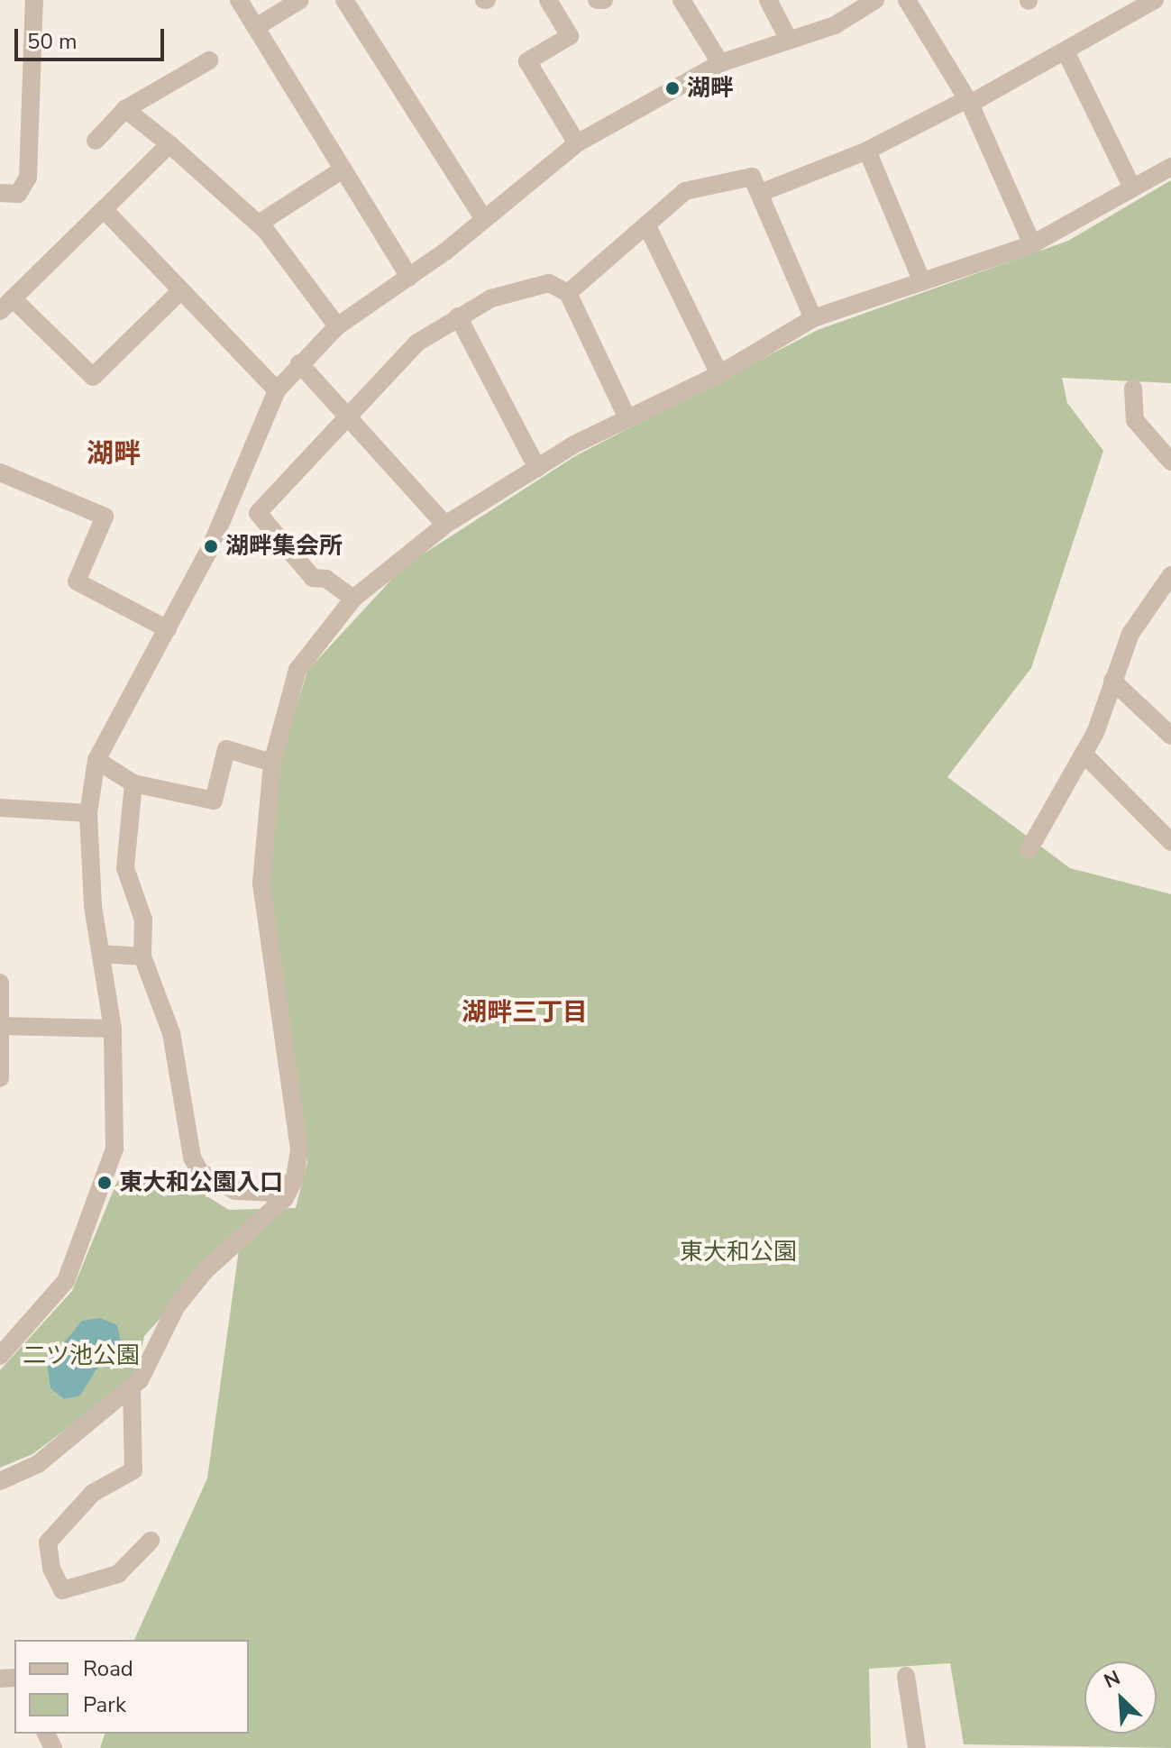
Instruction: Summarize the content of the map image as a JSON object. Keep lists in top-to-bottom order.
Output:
{
  "districts": ["湖畔", "湖畔三丁目"],
  "parks": ["東大和公園", "二ツ池公園"],
  "places": ["湖畔", "湖畔集会所", "東大和公園入口"],
  "legend": ["Road", "Park"],
  "scale_bar": "50 m",
  "north": "top left"
}
